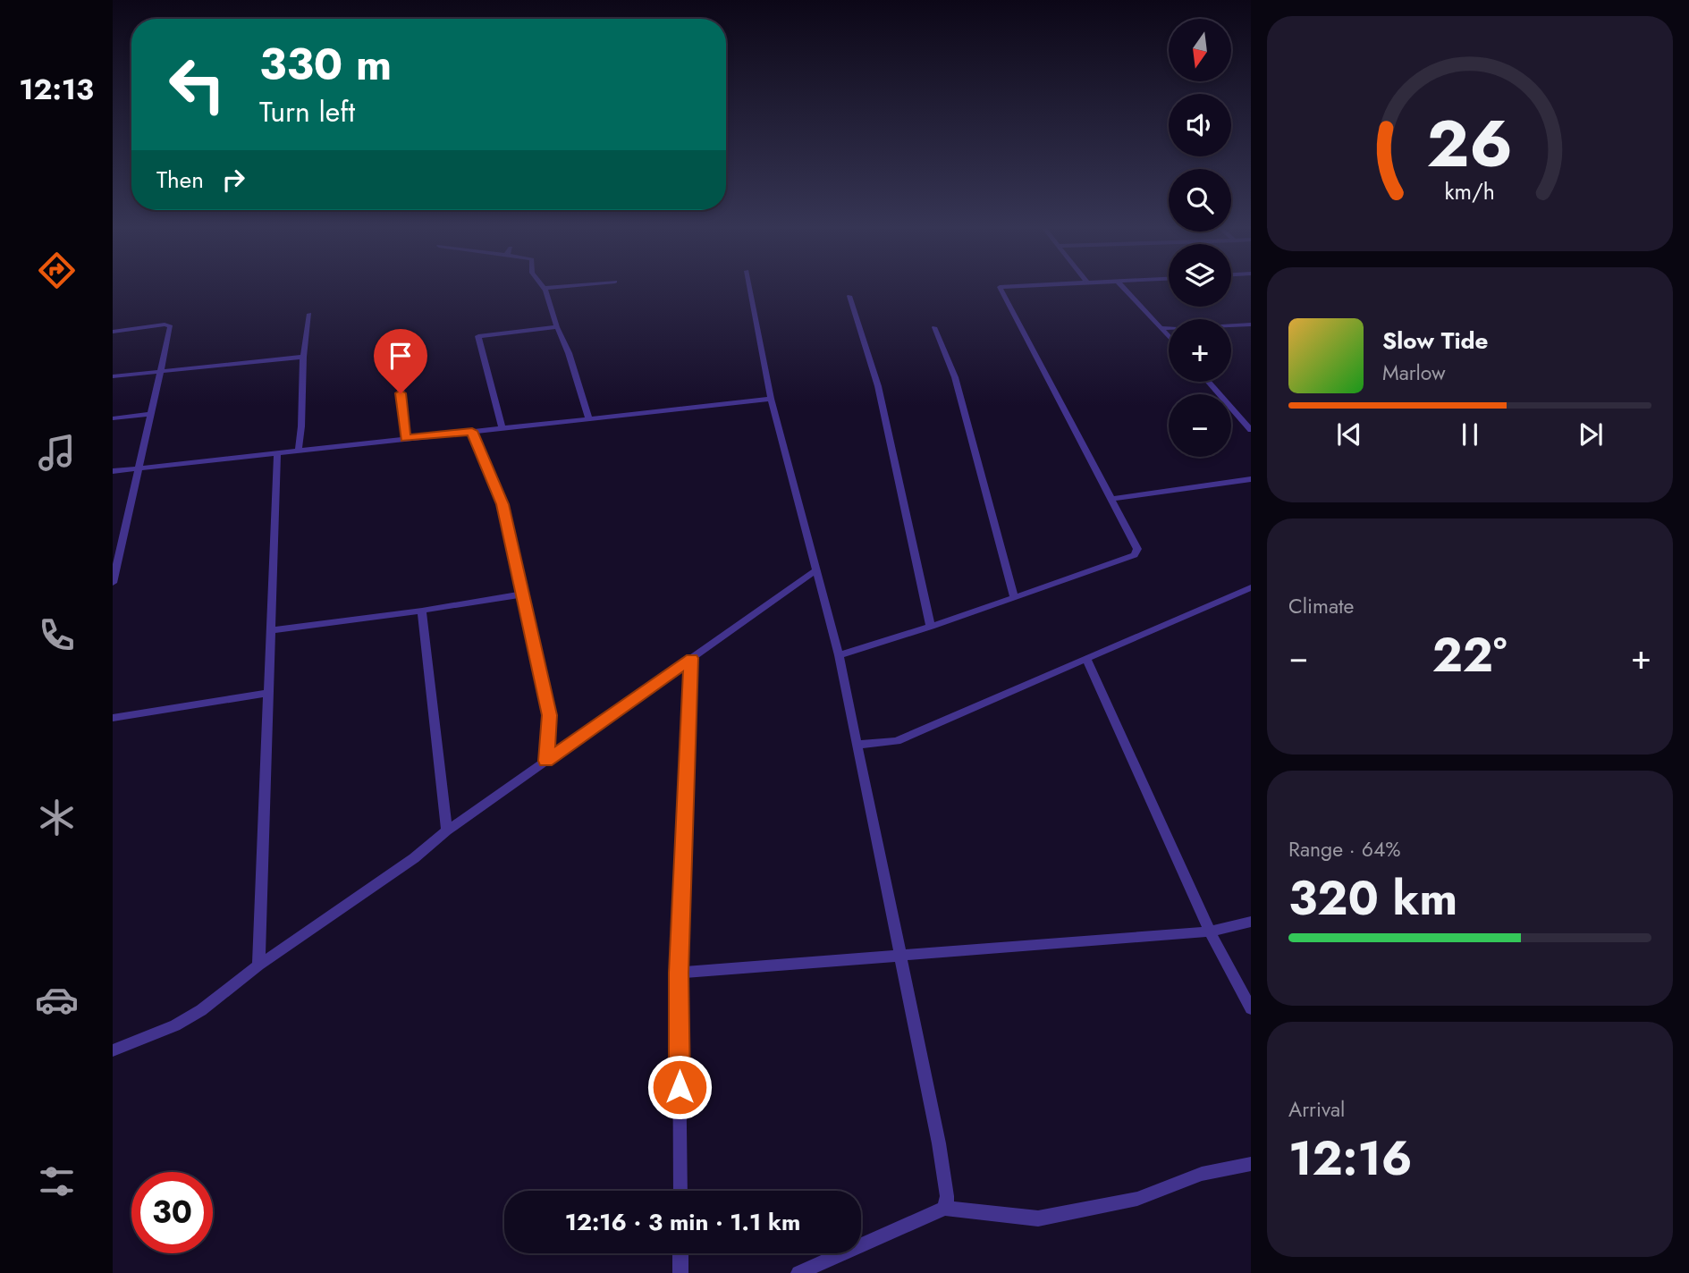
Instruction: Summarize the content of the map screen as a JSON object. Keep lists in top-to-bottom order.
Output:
{
  "north": "bottom",
  "page": {
    "tabs": "12:13",
    "map_buttons": ["+", "−"],
    "turn": ["330 m", "Turn left"],
    "then": "Then",
    "song": ["Slow Tide", "Marlow"],
    "tile": [
      "Climate",
      ["Range · 64%", "320 km"],
      ["Arrival", "12:16"]
    ],
    "heat": ["−", "22°", "+"],
    "limit": "30",
    "trip": "12:16 · 3 min · 1.1 km",
    "gauge": ["26", "km/h"]
  }
}
